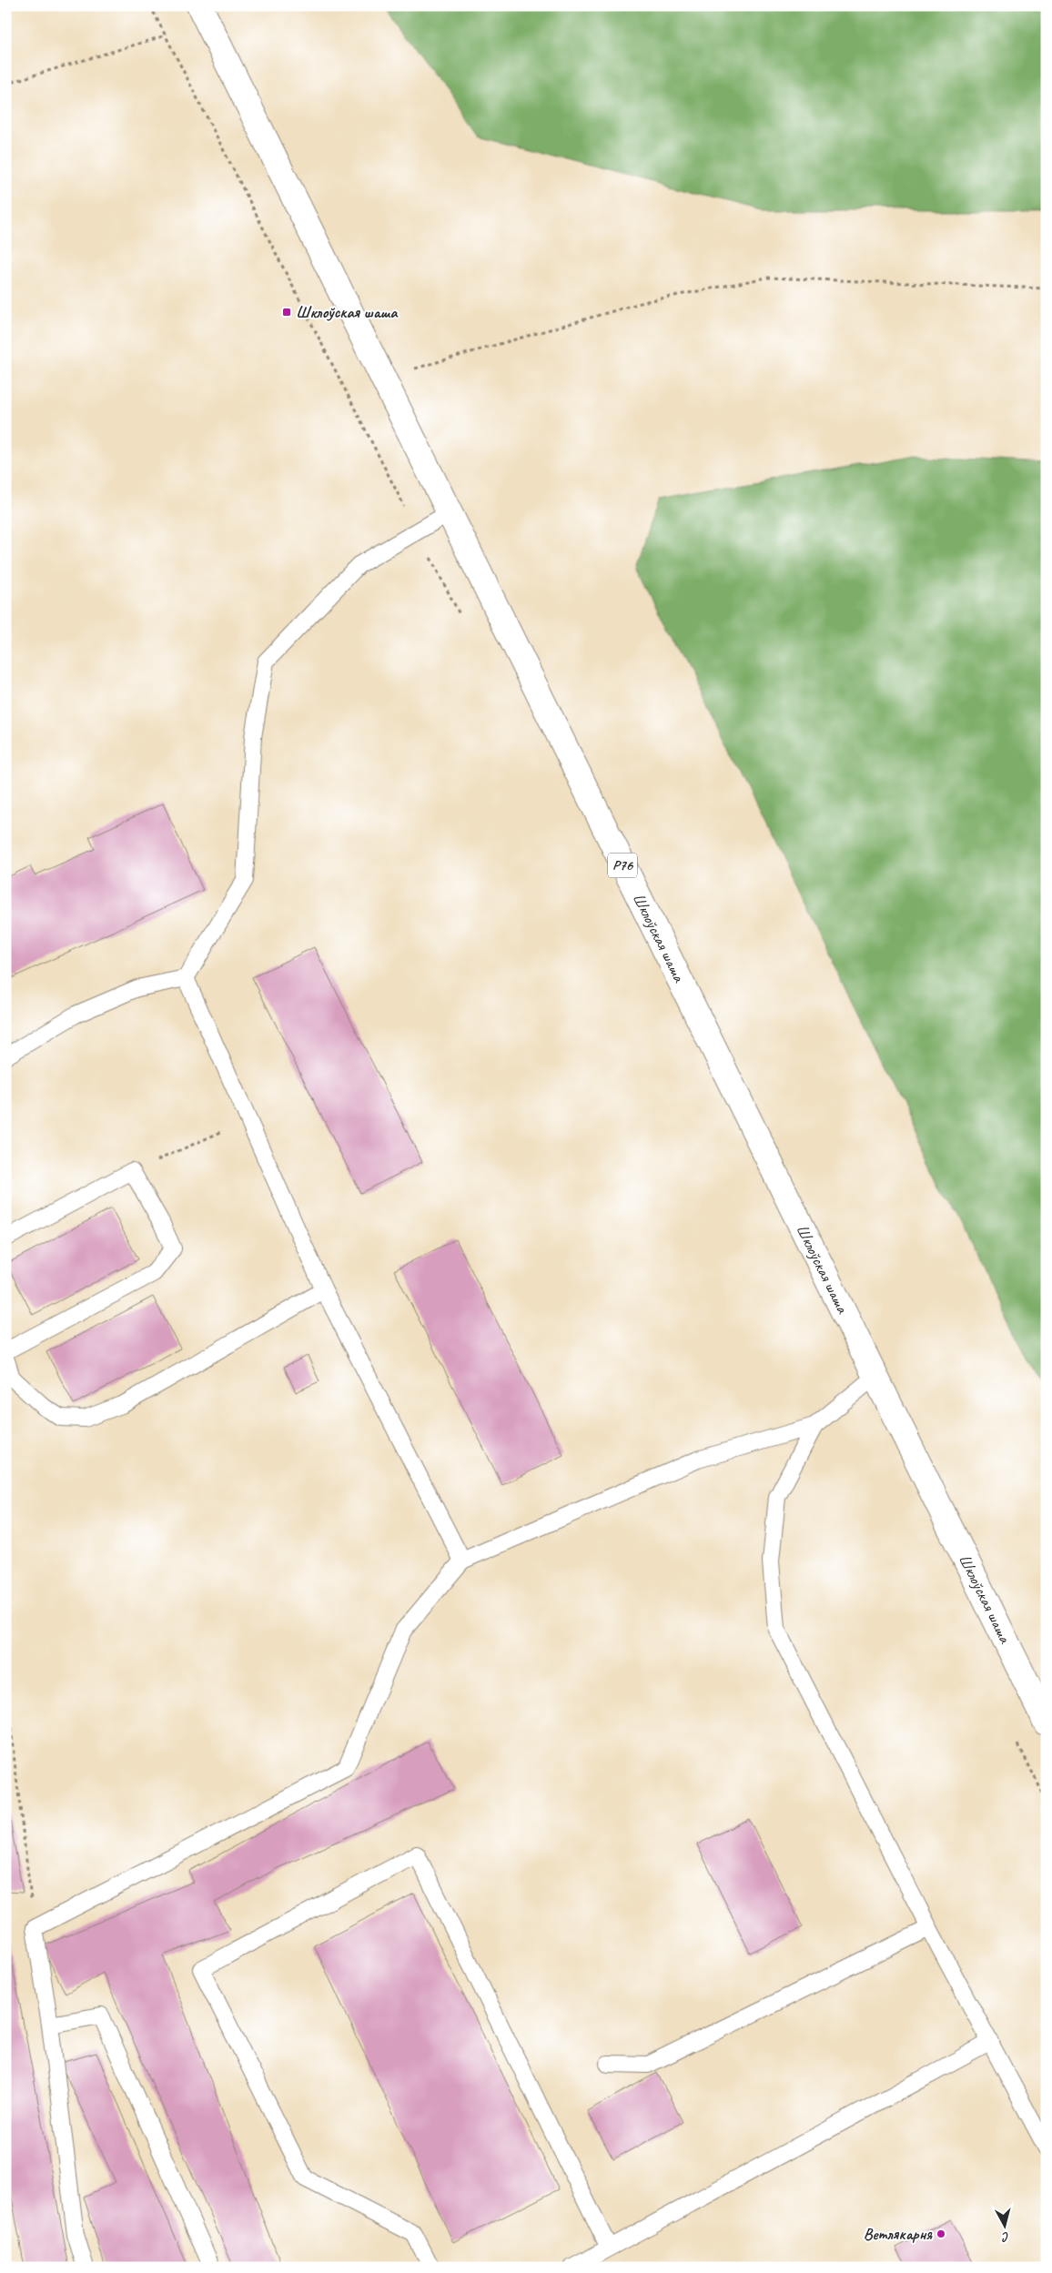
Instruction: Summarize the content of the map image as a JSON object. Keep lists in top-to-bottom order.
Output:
{
  "streets": {
    "main road": ["Р76", "Шклоўская шаша"]
  },
  "places": {
    "transit": ["Шклоўская шаша"],
    "other": ["Ветлякарня"]
  },
  "north": "bottom"
}
